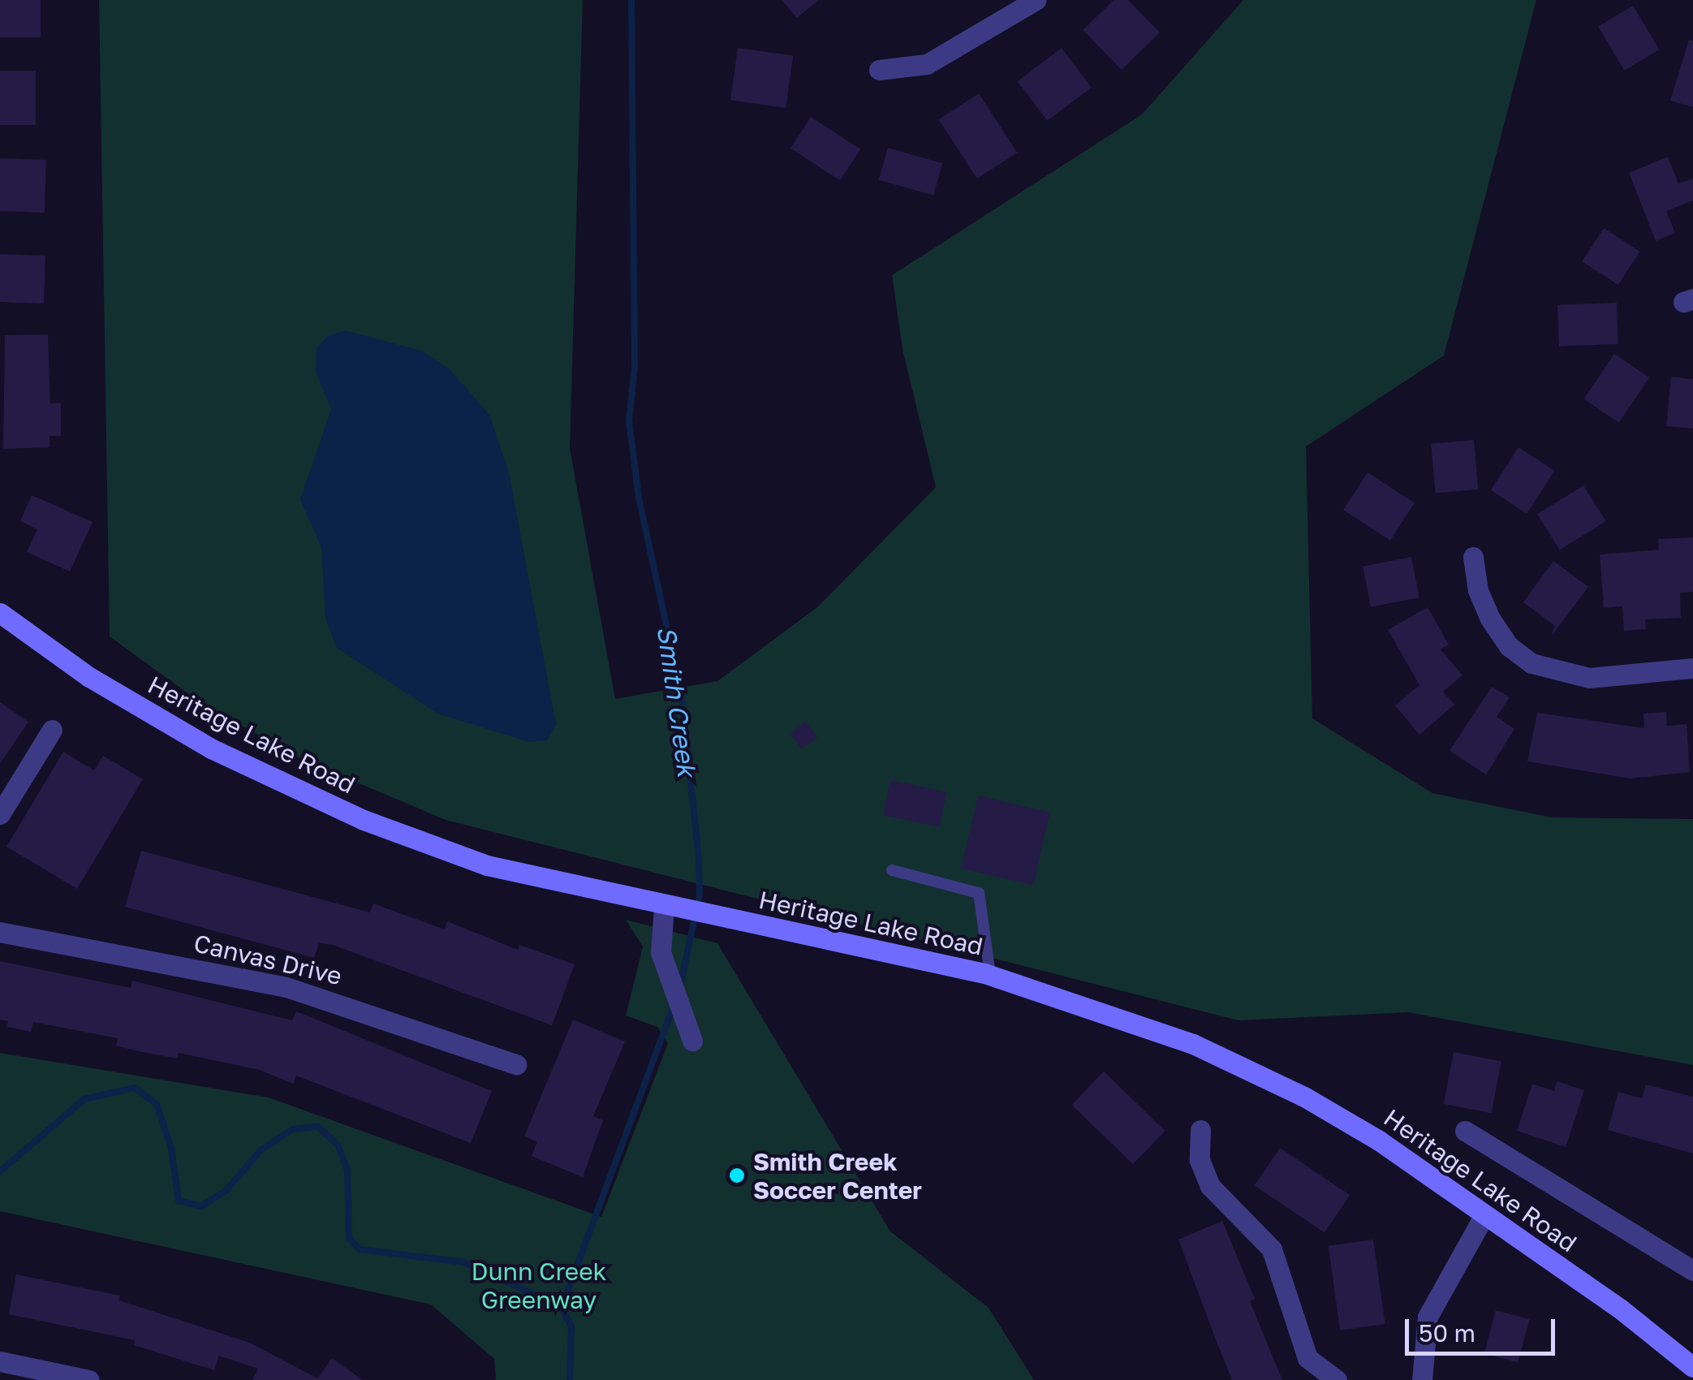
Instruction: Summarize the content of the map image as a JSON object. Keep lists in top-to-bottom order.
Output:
{
  "streets": {
    "main road": ["Heritage Lake Road"],
    "street": ["Canvas Drive"]
  },
  "water": ["Smith Creek"],
  "parks": ["Dunn Creek Greenway"],
  "places": ["Smith Creek Soccer Center"],
  "scale_bar": "50 m"
}
